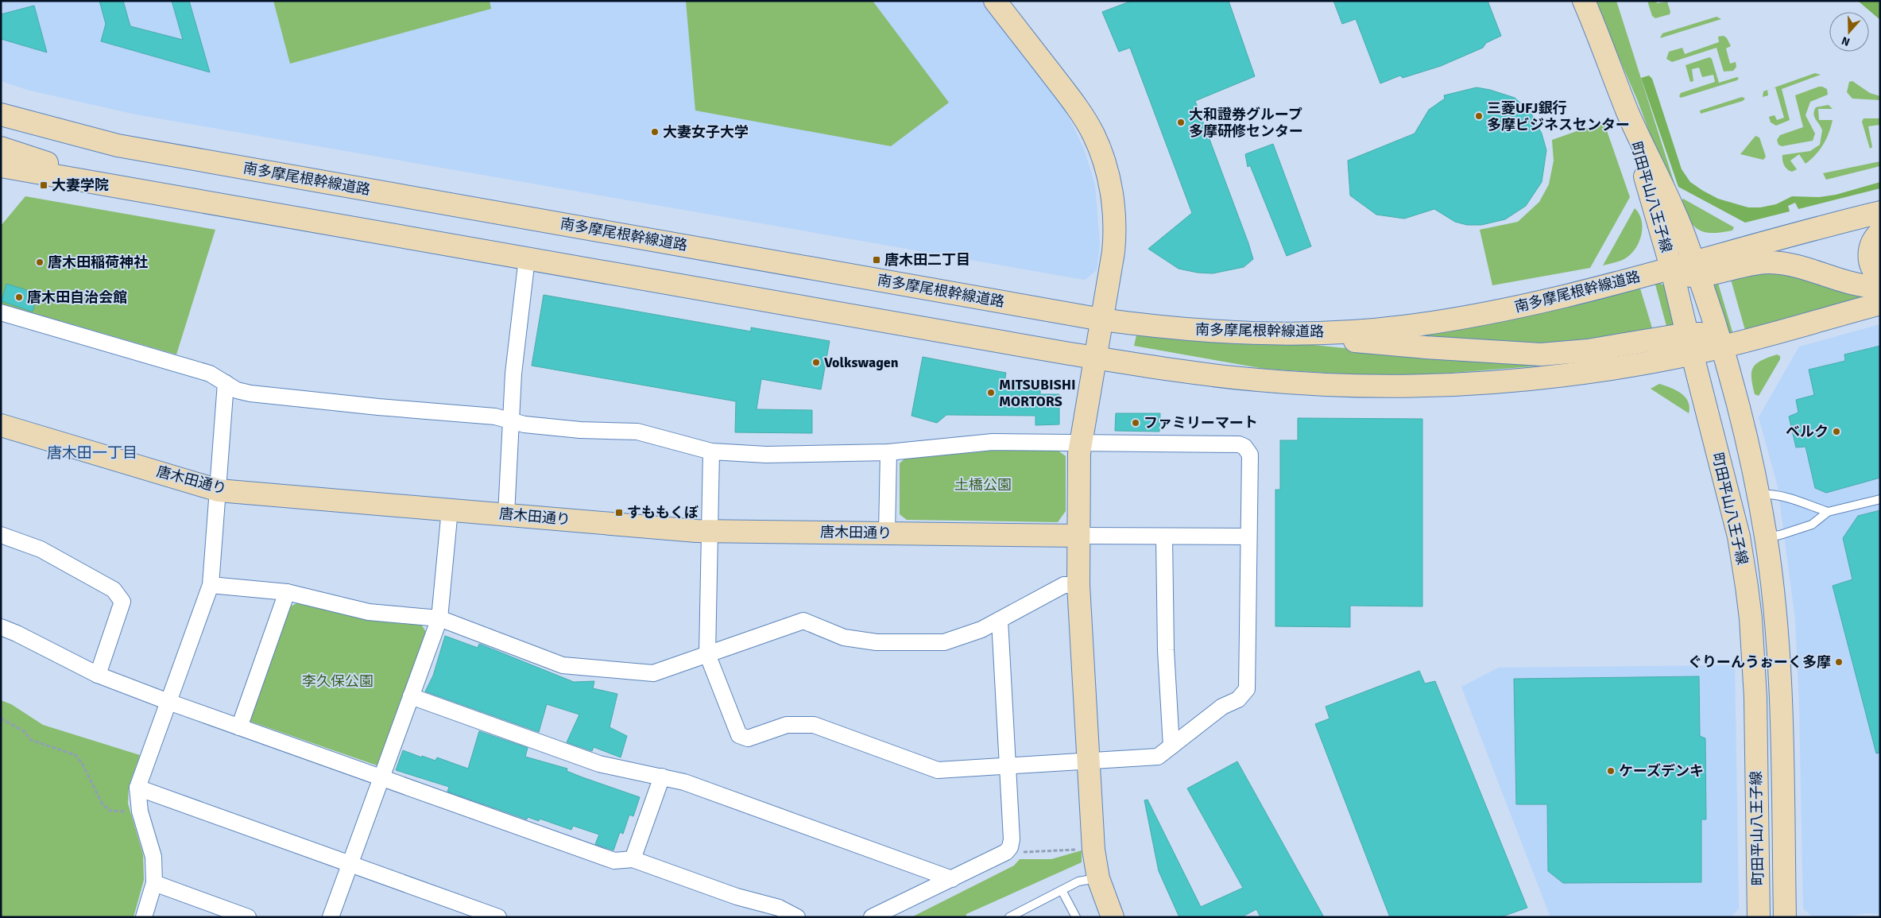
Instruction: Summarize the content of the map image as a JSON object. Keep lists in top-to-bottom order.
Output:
{
  "streets": {
    "main road": ["南多摩尾根幹線道路", "町田平山八王子線", "唐木田通り"]
  },
  "crossings": [
    ["南多摩尾根幹線道路", "町田平山八王子線"]
  ],
  "districts": ["唐木田一丁目"],
  "parks": ["土橋公園", "李久保公園"],
  "places": {
    "other": [
      "三菱UFJ銀行 多摩ビジネスセンター",
      "大和證券グループ 多摩研修センター",
      "大妻女子大学",
      "唐木田稲荷神社",
      "唐木田自治会館",
      "Volkswagen",
      "MITSUBISHI MORTORS",
      "ファミリーマート",
      "ベルク",
      "ぐりーんうぉーく多摩",
      "ケーズデンキ"
    ],
    "transit": ["大妻学院", "唐木田二丁目", "すももくぼ"]
  },
  "north": "bottom"
}
